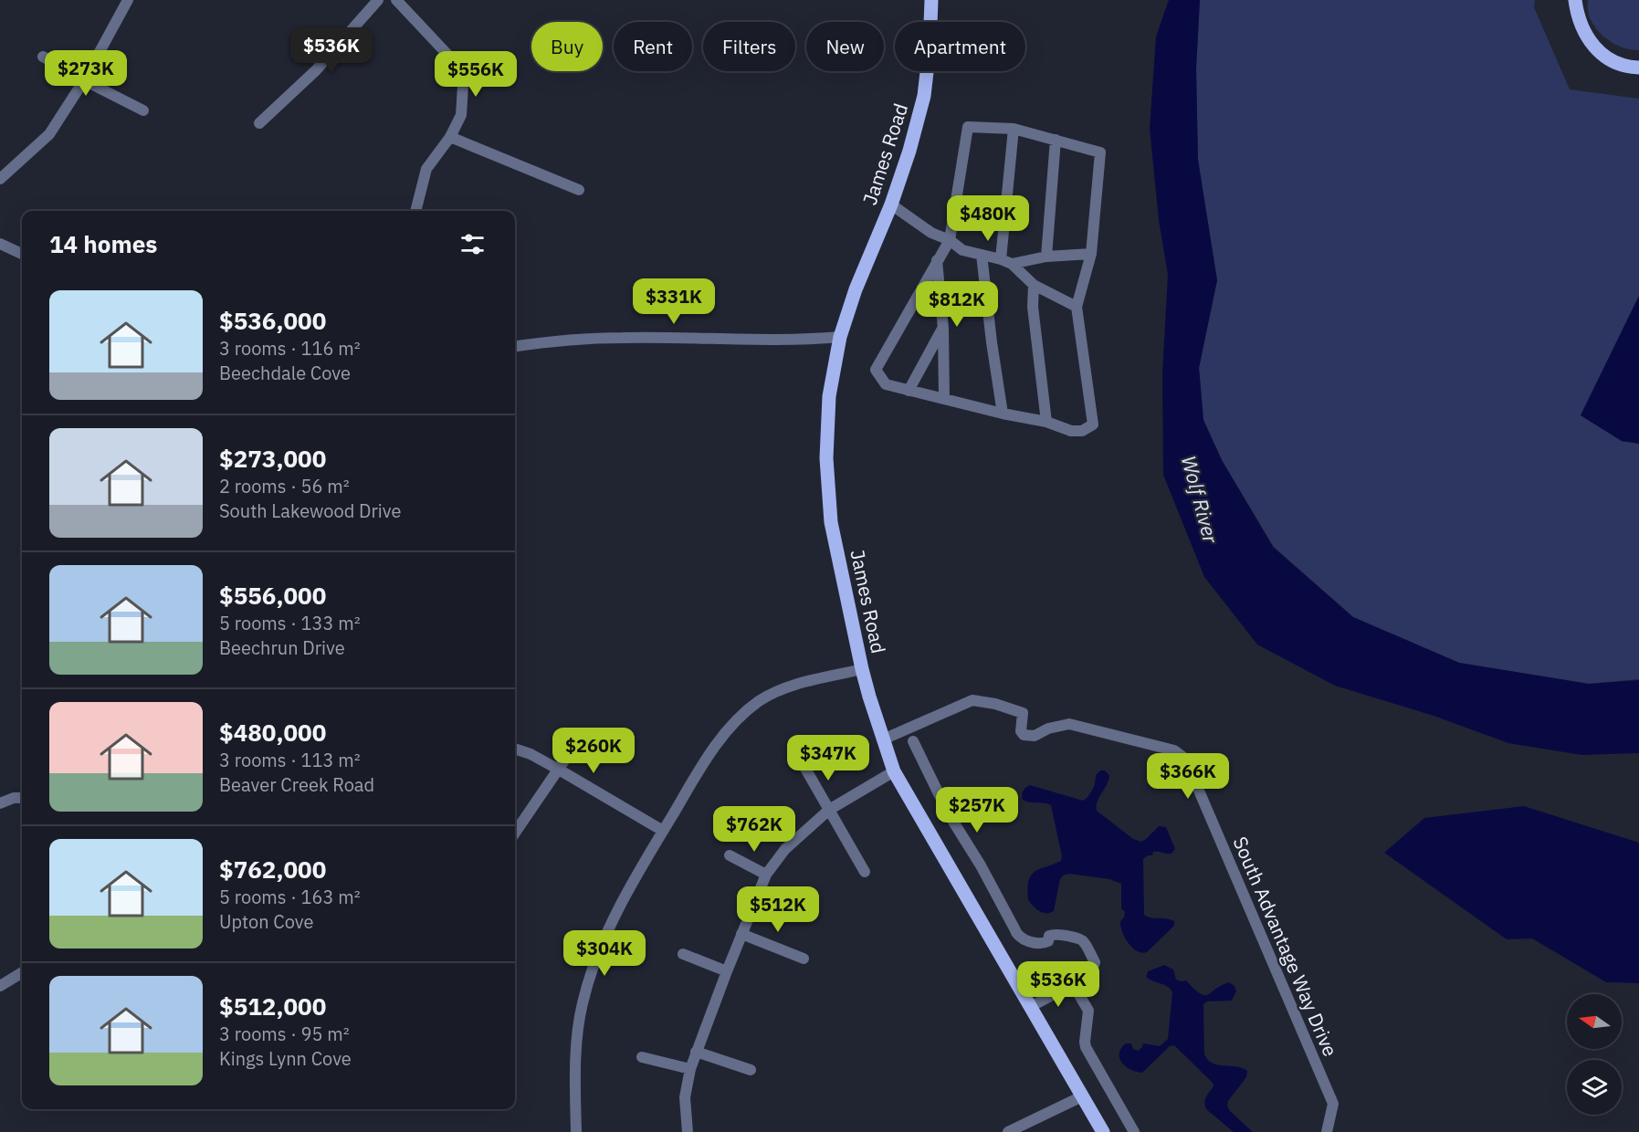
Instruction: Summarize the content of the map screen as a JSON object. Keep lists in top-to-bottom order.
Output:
{
  "streets": {
    "main road": ["James Road"],
    "street": ["South Advantage Way Drive"]
  },
  "water": ["Wolf River"],
  "north": "left",
  "page": {
    "chip": [
      "Buy",
      "Rent",
      "Filters",
      "New",
      "Apartment"
    ],
    "price": [
      "$536K",
      "$273K",
      "$556K",
      "$480K",
      "$331K",
      "$812K",
      "$260K",
      "$347K",
      "$366K",
      "$257K",
      "$762K",
      "$512K",
      "$304K",
      "$536K"
    ],
    "heading": "14 homes",
    "list": [
      {
        "name": "$536,000",
        "note": "3 rooms · 116 m² · Beechdale Cove"
      },
      {
        "name": "$273,000",
        "note": "2 rooms · 56 m² · South Lakewood Drive"
      },
      {
        "name": "$556,000",
        "note": "5 rooms · 133 m² · Beechrun Drive"
      },
      {
        "name": "$480,000",
        "note": "3 rooms · 113 m² · Beaver Creek Road"
      },
      {
        "name": "$762,000",
        "note": "5 rooms · 163 m² · Upton Cove"
      },
      {
        "name": "$512,000",
        "note": "3 rooms · 95 m² · Kings Lynn Cove"
      }
    ]
  }
}
